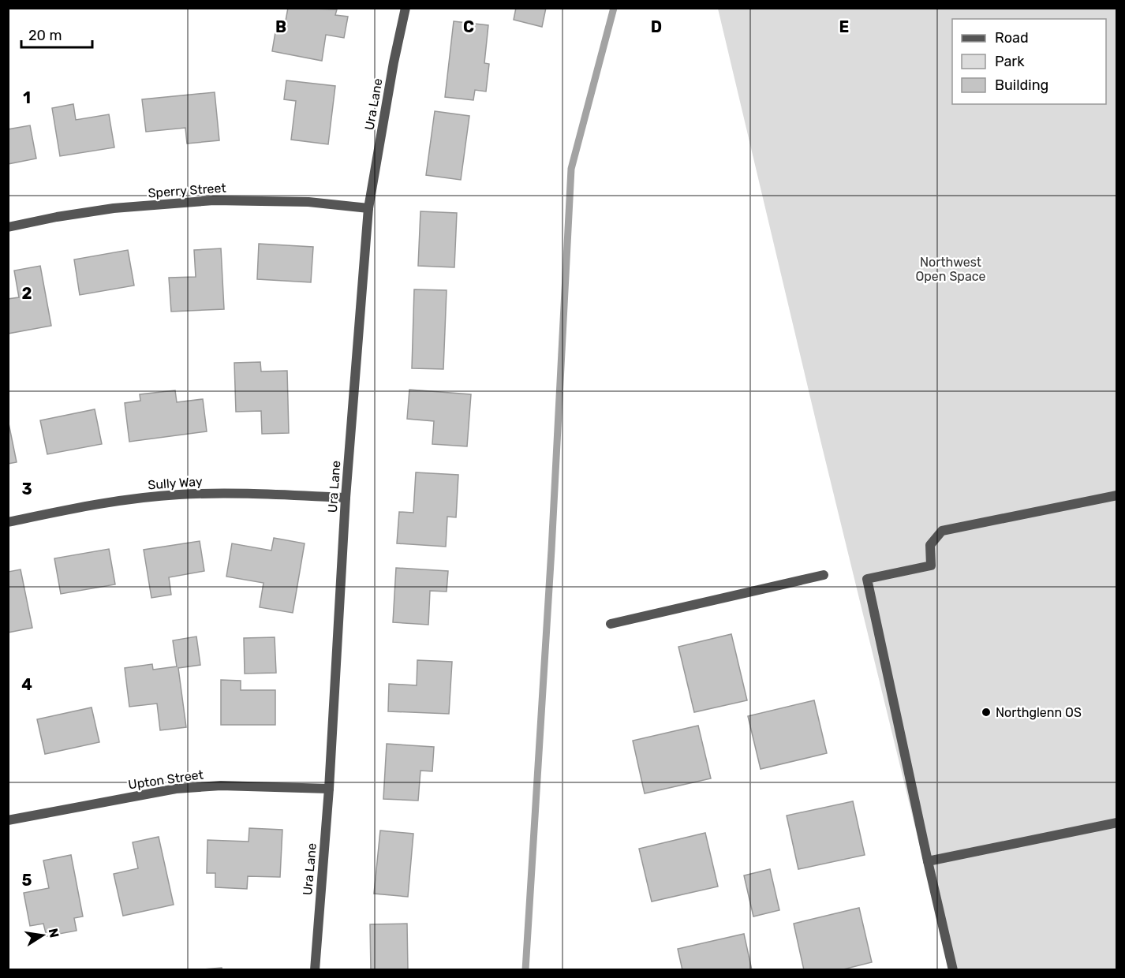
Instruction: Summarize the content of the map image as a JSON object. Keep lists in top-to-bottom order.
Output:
{
  "streets": {
    "street": [
      "Ura Lane",
      "Sperry Street",
      "Sully Way",
      "Upton Street"
    ]
  },
  "crossings": [
    ["Ura Lane", "Sperry Street"],
    ["Ura Lane", "Sully Way"],
    ["Ura Lane", "Upton Street"]
  ],
  "parks": ["Northwest Open Space"],
  "places": ["Northglenn OS"],
  "legend": ["Road", "Park", "Building"],
  "scale_bar": "20 m",
  "north": "right",
  "grid": {
    "columns": [
      "B",
      "C",
      "D",
      "E"
    ],
    "rows": [
      "1",
      "2",
      "3",
      "4",
      "5"
    ]
  }
}
